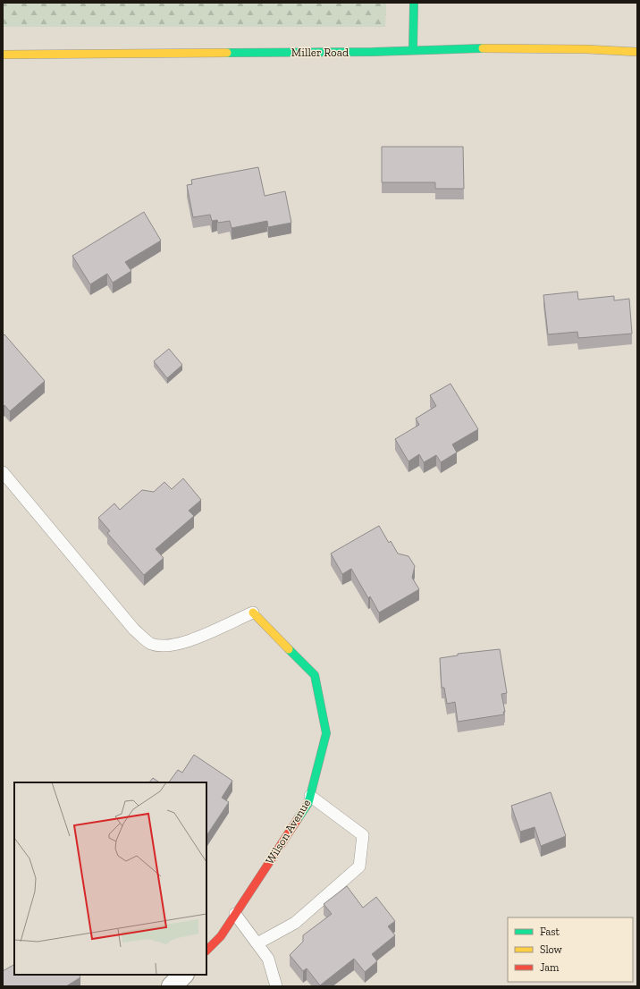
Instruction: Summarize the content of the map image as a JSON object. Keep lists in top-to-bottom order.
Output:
{
  "streets": {
    "street": ["Miller Road", "Wilson Avenue"]
  },
  "legend": ["Fast", "Slow", "Jam"]
}
